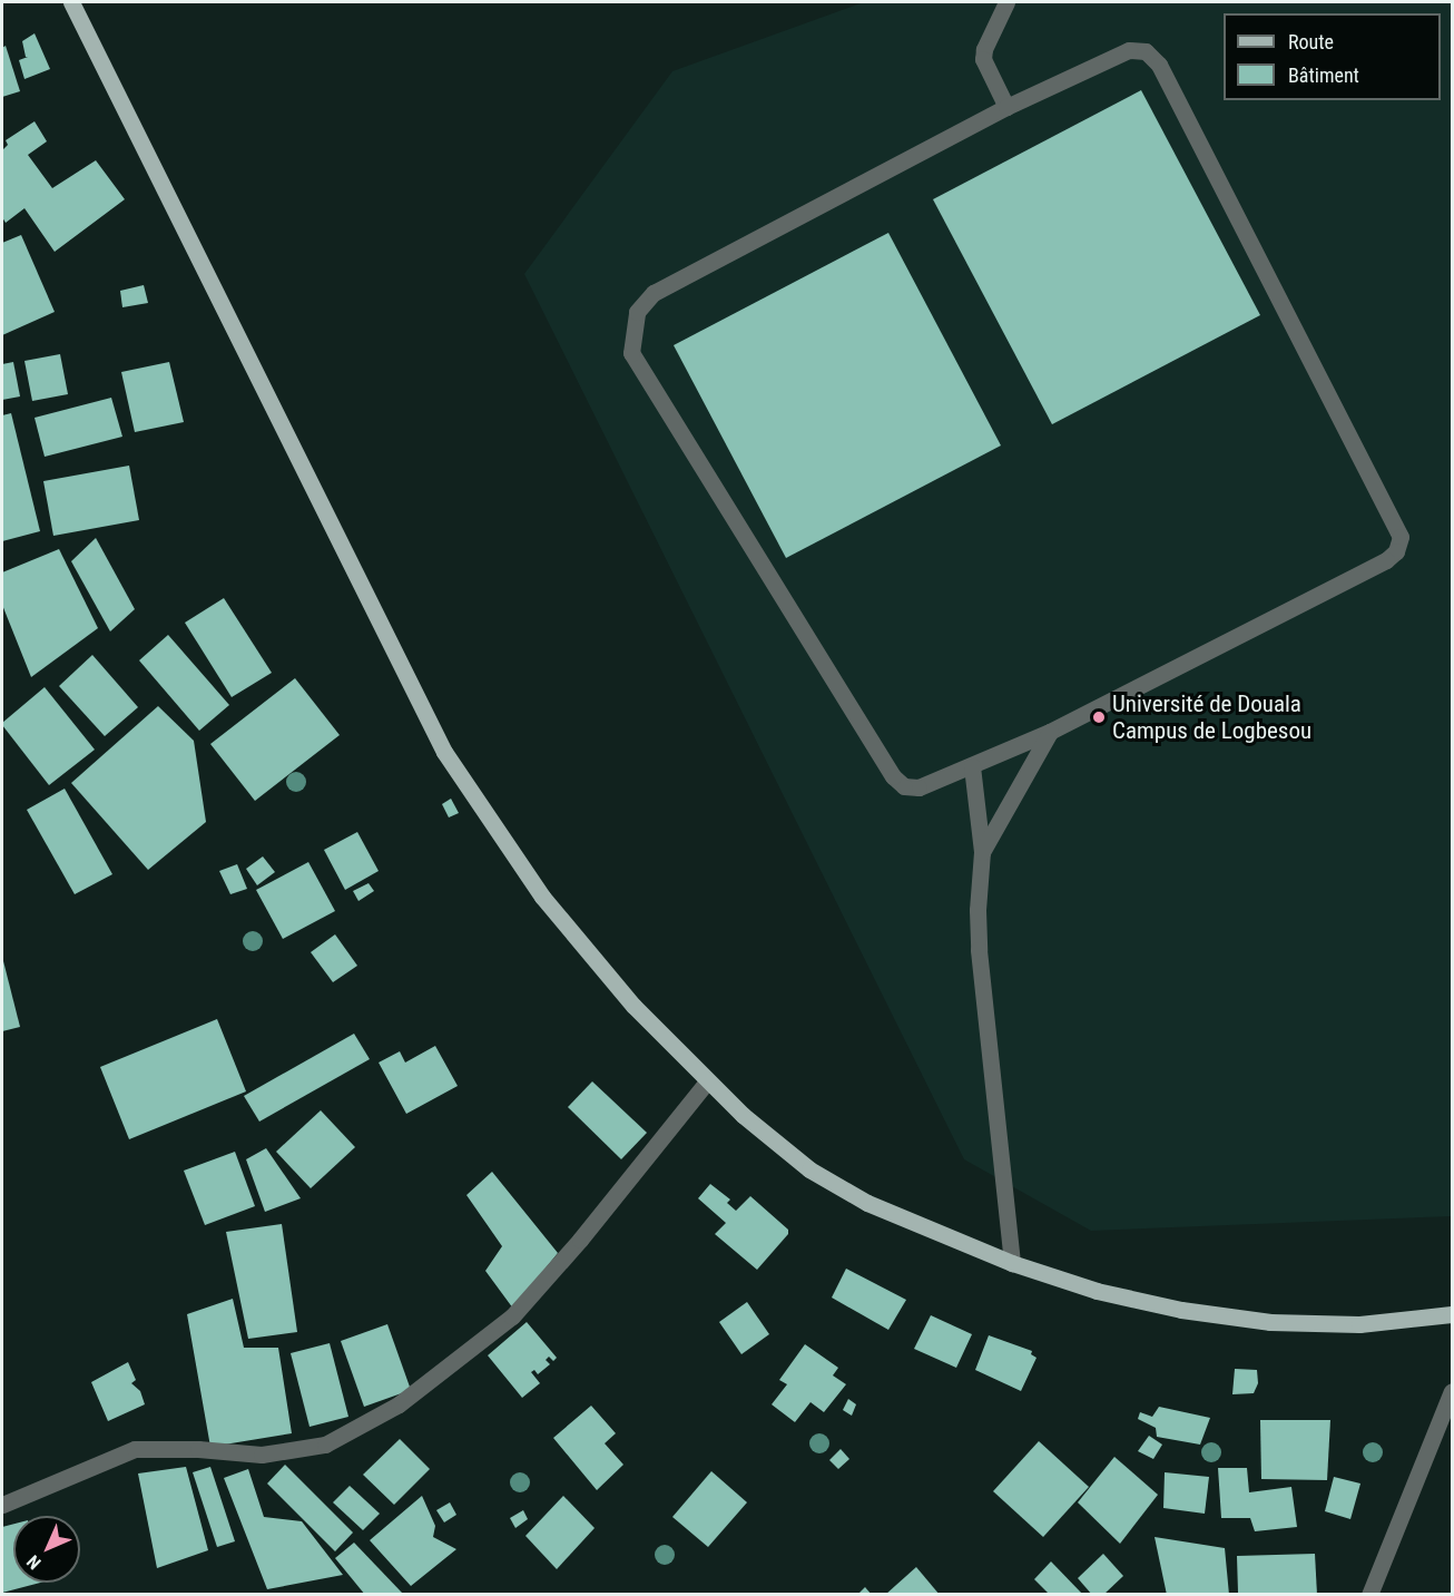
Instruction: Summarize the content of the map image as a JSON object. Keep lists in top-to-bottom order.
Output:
{
  "places": ["Université de Douala Campus de Logbesou"],
  "legend": ["Route", "Bâtiment"],
  "north": "bottom left"
}
